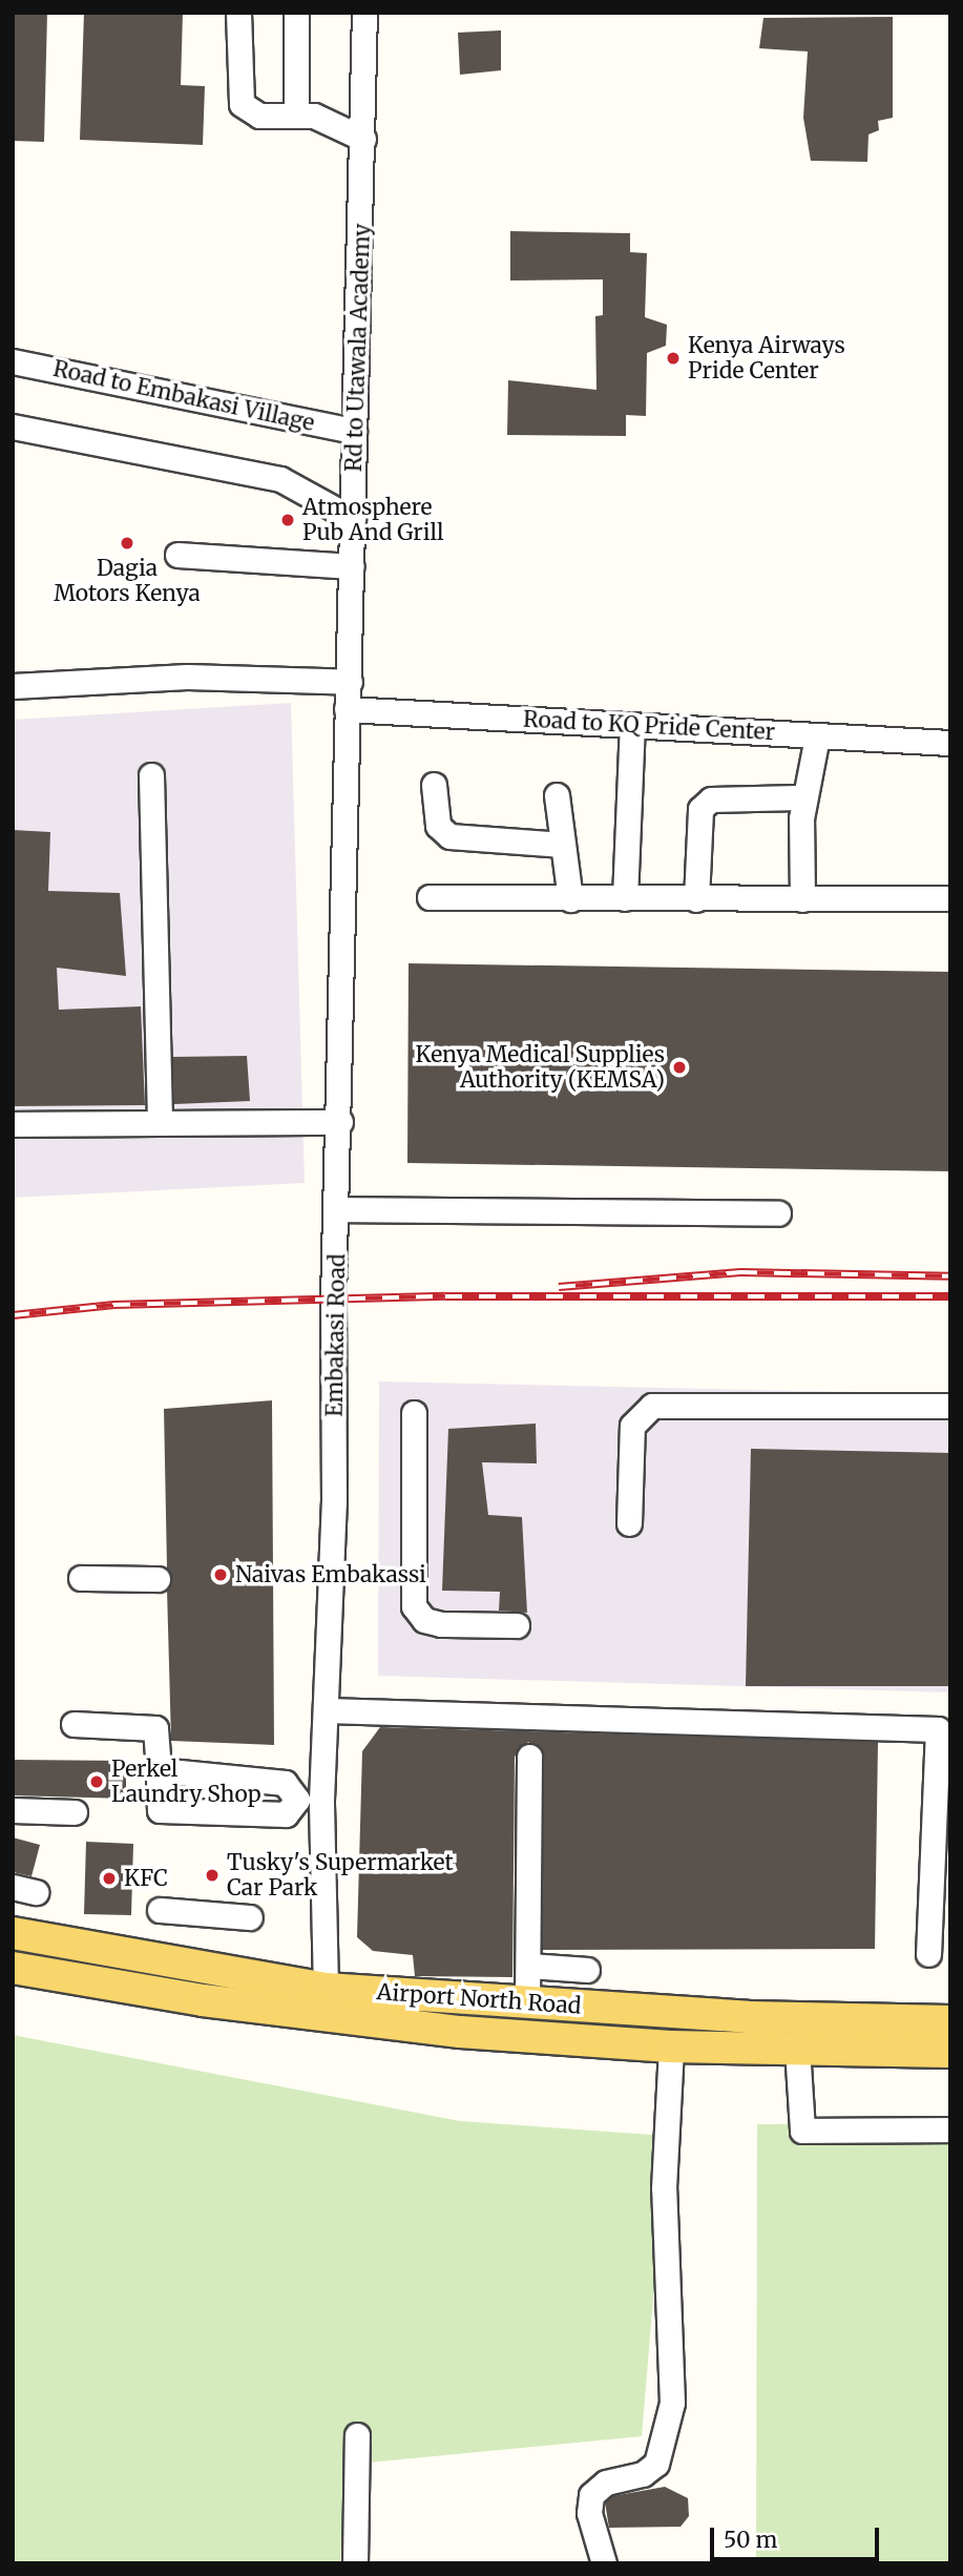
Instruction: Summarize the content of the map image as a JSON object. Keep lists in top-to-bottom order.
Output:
{
  "streets": {
    "main road": ["Airport North Road"],
    "street": [
      "Rd to Utawala Academy",
      "Road to Embakasi Village",
      "Road to KQ Pride Center",
      "Embakasi Road"
    ]
  },
  "crossings": [
    ["Rd to Utawala Academy", "Road to Embakasi Village"],
    ["Rd to Utawala Academy", "Embakasi Road"],
    ["Road to KQ Pride Center", "Embakasi Road"],
    ["Embakasi Road", "Airport North Road"]
  ],
  "places": [
    "Kenya Airways Pride Center",
    "Atmosphere Pub And Grill",
    "Dagia Motors Kenya",
    "Kenya Medical Supplies Authority (KEMSA)",
    "Naivas Embakassi",
    "Perkel Laundry Shop",
    "Tusky's Supermarket Car Park",
    "KFC"
  ],
  "scale_bar": "50 m"
}
